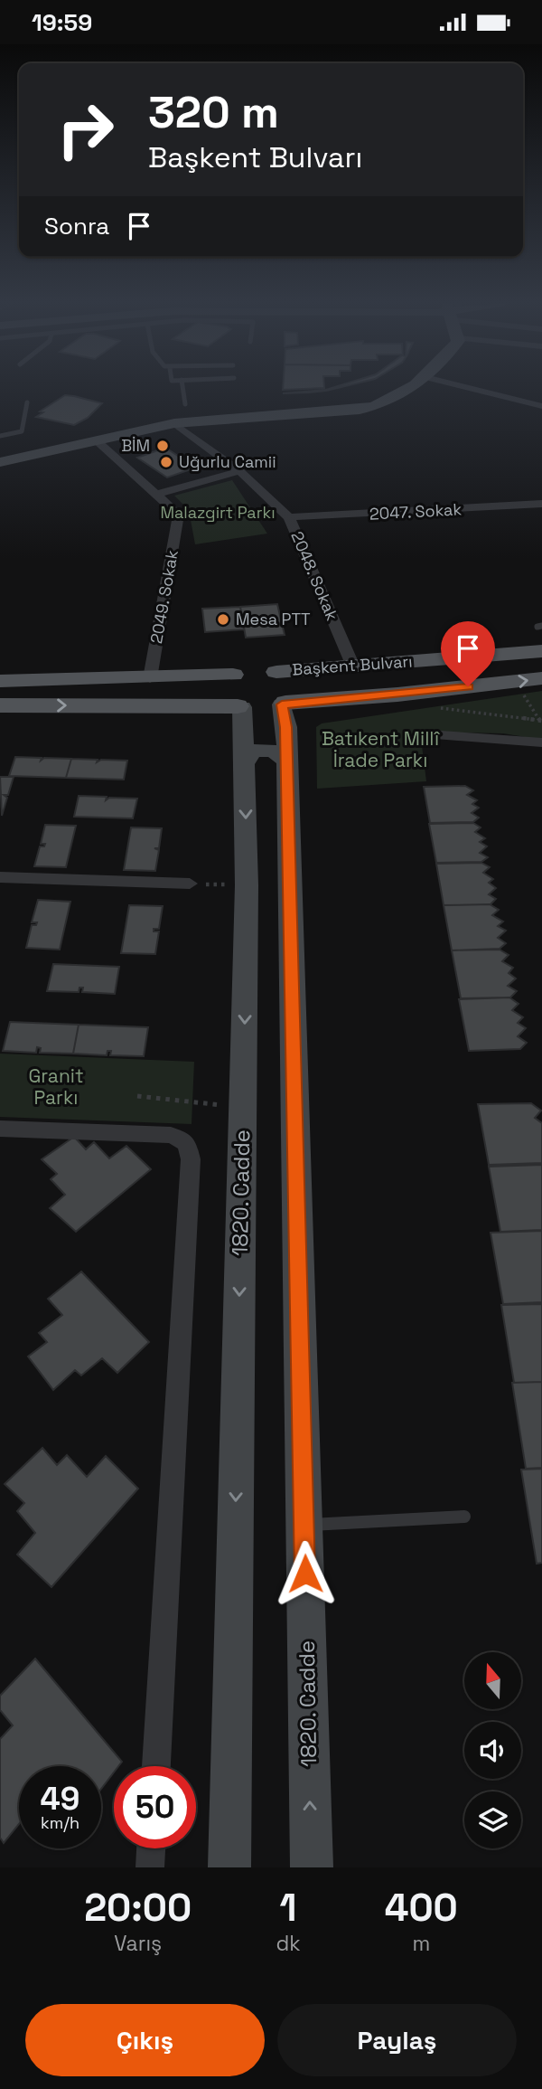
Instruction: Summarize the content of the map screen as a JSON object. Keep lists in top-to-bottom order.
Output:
{
  "streets": {
    "main road": ["Başkent Bulvarı", "1820. Cadde"],
    "street": ["2047. Sokak", "2048. Sokak", "2049. Sokak"]
  },
  "crossings": [
    ["2047. Sokak", "2048. Sokak"],
    ["2048. Sokak", "Başkent Bulvarı"],
    ["Başkent Bulvarı", "1820. Cadde"]
  ],
  "parks": ["Malazgirt Parkı", "Batıkent Millî İrade Parkı", "Granit Parkı"],
  "places": ["BİM", "Uğurlu Camii", "Mesa PTT"],
  "north": "top",
  "page": {
    "status": "19:59",
    "turn": ["320 m", "Başkent Bulvarı"],
    "then": "Sonra",
    "speed": "49 km/h",
    "limit": "50",
    "eta": [
      "20:00",
      "Varış",
      "1",
      "dk",
      "400",
      "m"
    ],
    "buttons": ["Çıkış", "Paylaş"]
  }
}
